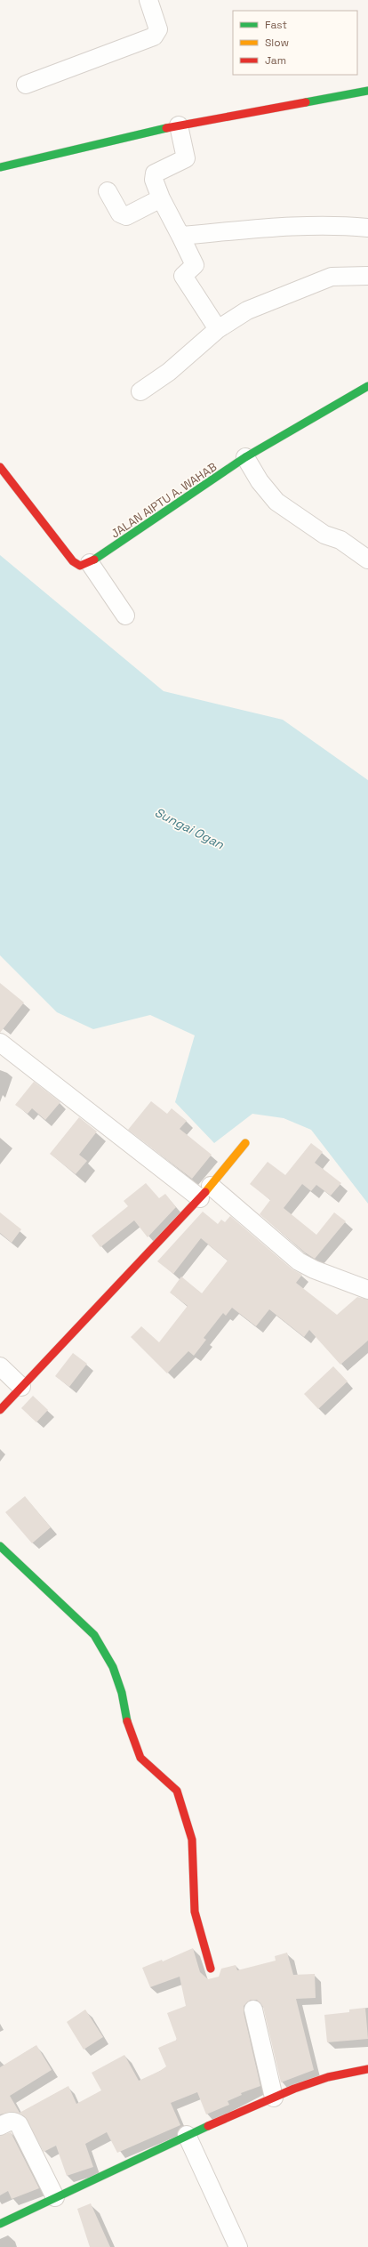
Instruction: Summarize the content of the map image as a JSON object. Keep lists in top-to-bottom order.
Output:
{
  "streets": {
    "street": ["JALAN AIPTU A. WAHAB"]
  },
  "water": ["Sungai Ogan"],
  "legend": ["Fast", "Slow", "Jam"]
}
